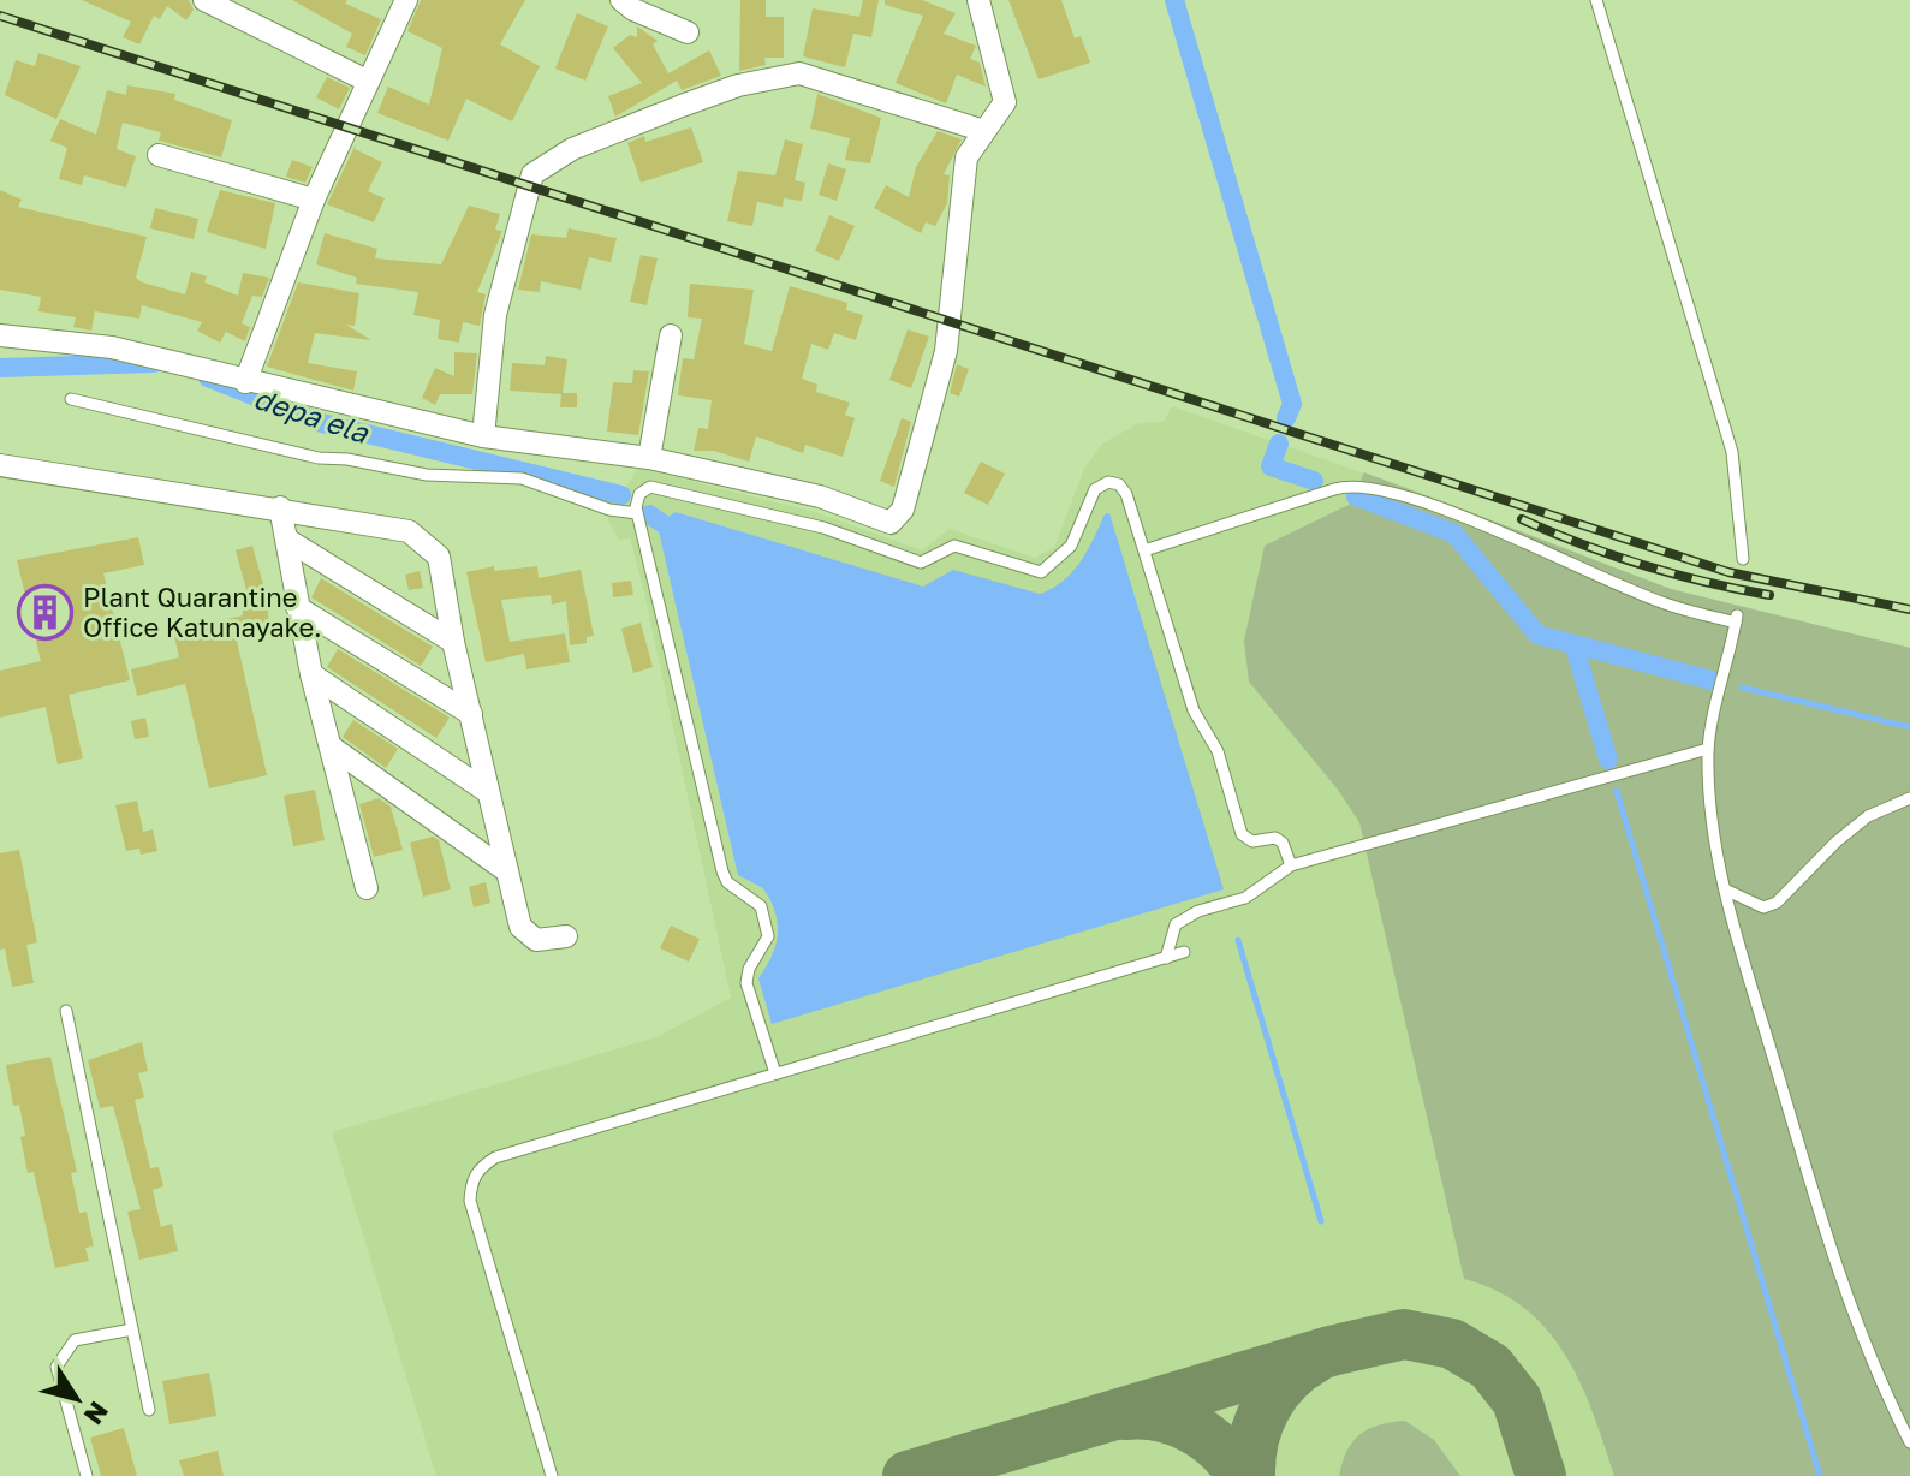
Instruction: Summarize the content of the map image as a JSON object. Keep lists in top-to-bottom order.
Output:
{
  "water": ["depa ela"],
  "places": {
    "building": ["Plant Quarantine Office Katunayake."]
  },
  "north": "bottom right"
}
